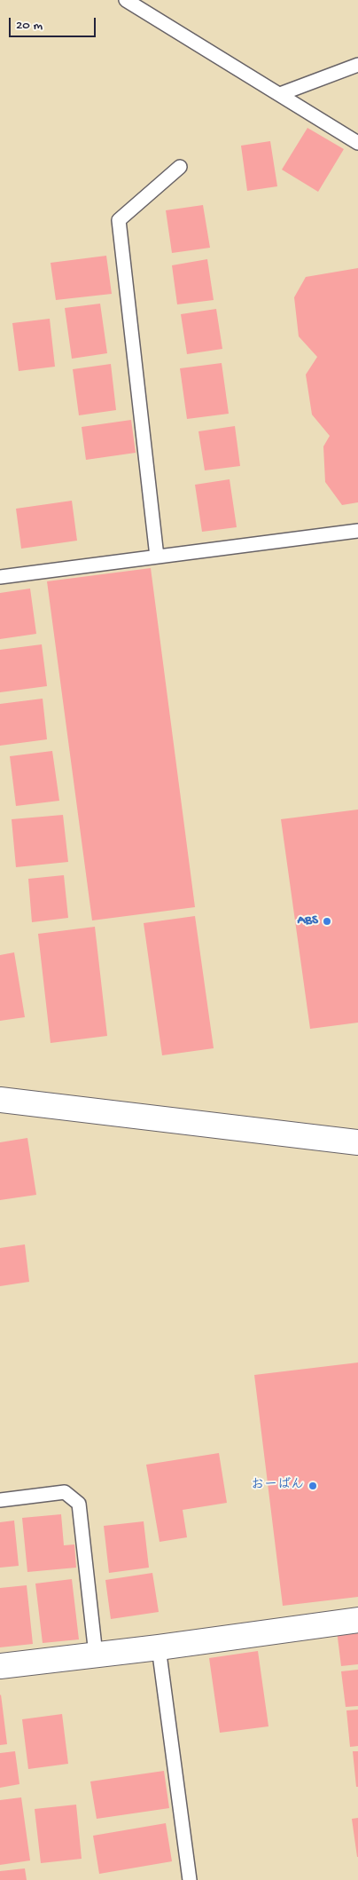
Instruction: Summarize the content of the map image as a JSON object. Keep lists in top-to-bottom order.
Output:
{
  "places": ["ABS", "おーばん"],
  "scale_bar": "20 m"
}
